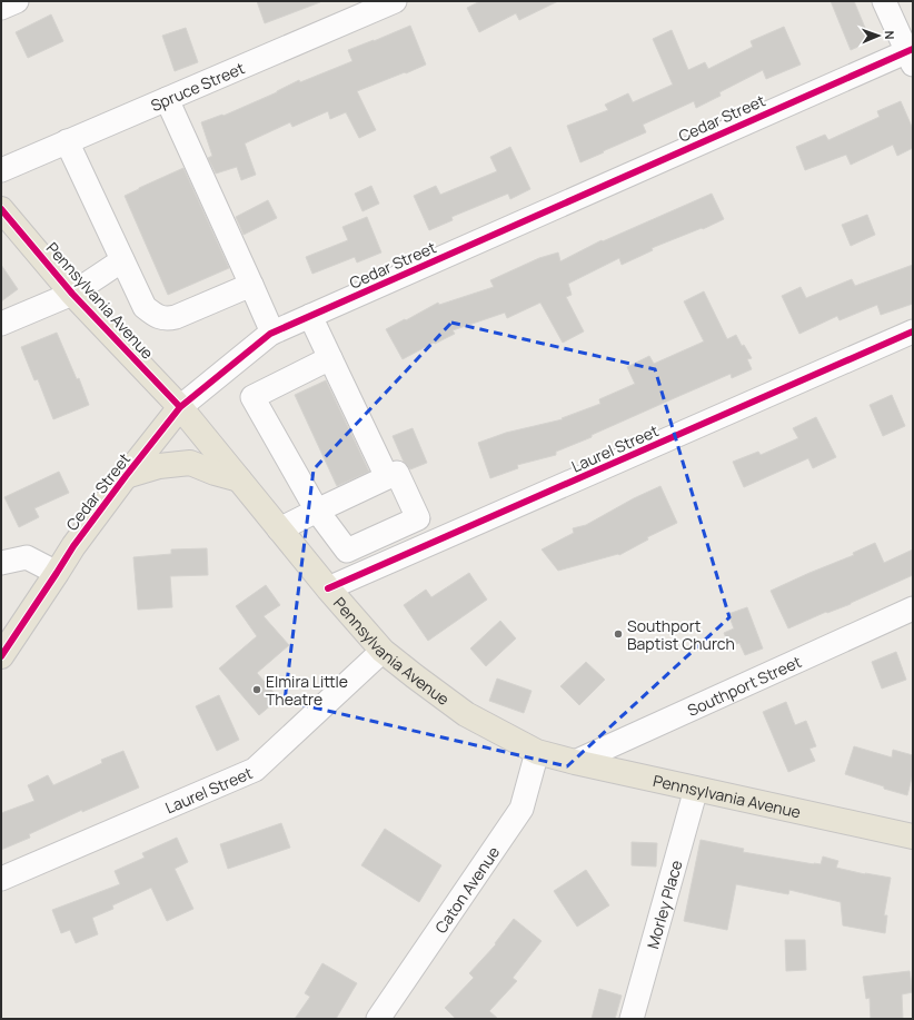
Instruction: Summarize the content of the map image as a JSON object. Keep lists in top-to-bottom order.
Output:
{
  "streets": {
    "main road": ["Cedar Street", "Pennsylvania Avenue"],
    "street": [
      "Spruce Street",
      "Laurel Street",
      "Southport Street",
      "Caton Avenue",
      "Morley Place"
    ]
  },
  "crossings": [
    ["Cedar Street", "Pennsylvania Avenue"],
    ["Pennsylvania Avenue", "Laurel Street"],
    ["Pennsylvania Avenue", "Southport Street"],
    ["Pennsylvania Avenue", "Caton Avenue"],
    ["Pennsylvania Avenue", "Morley Place"]
  ],
  "places": ["Southport Baptist Church", "Elmira Little Theatre"],
  "north": "right"
}
